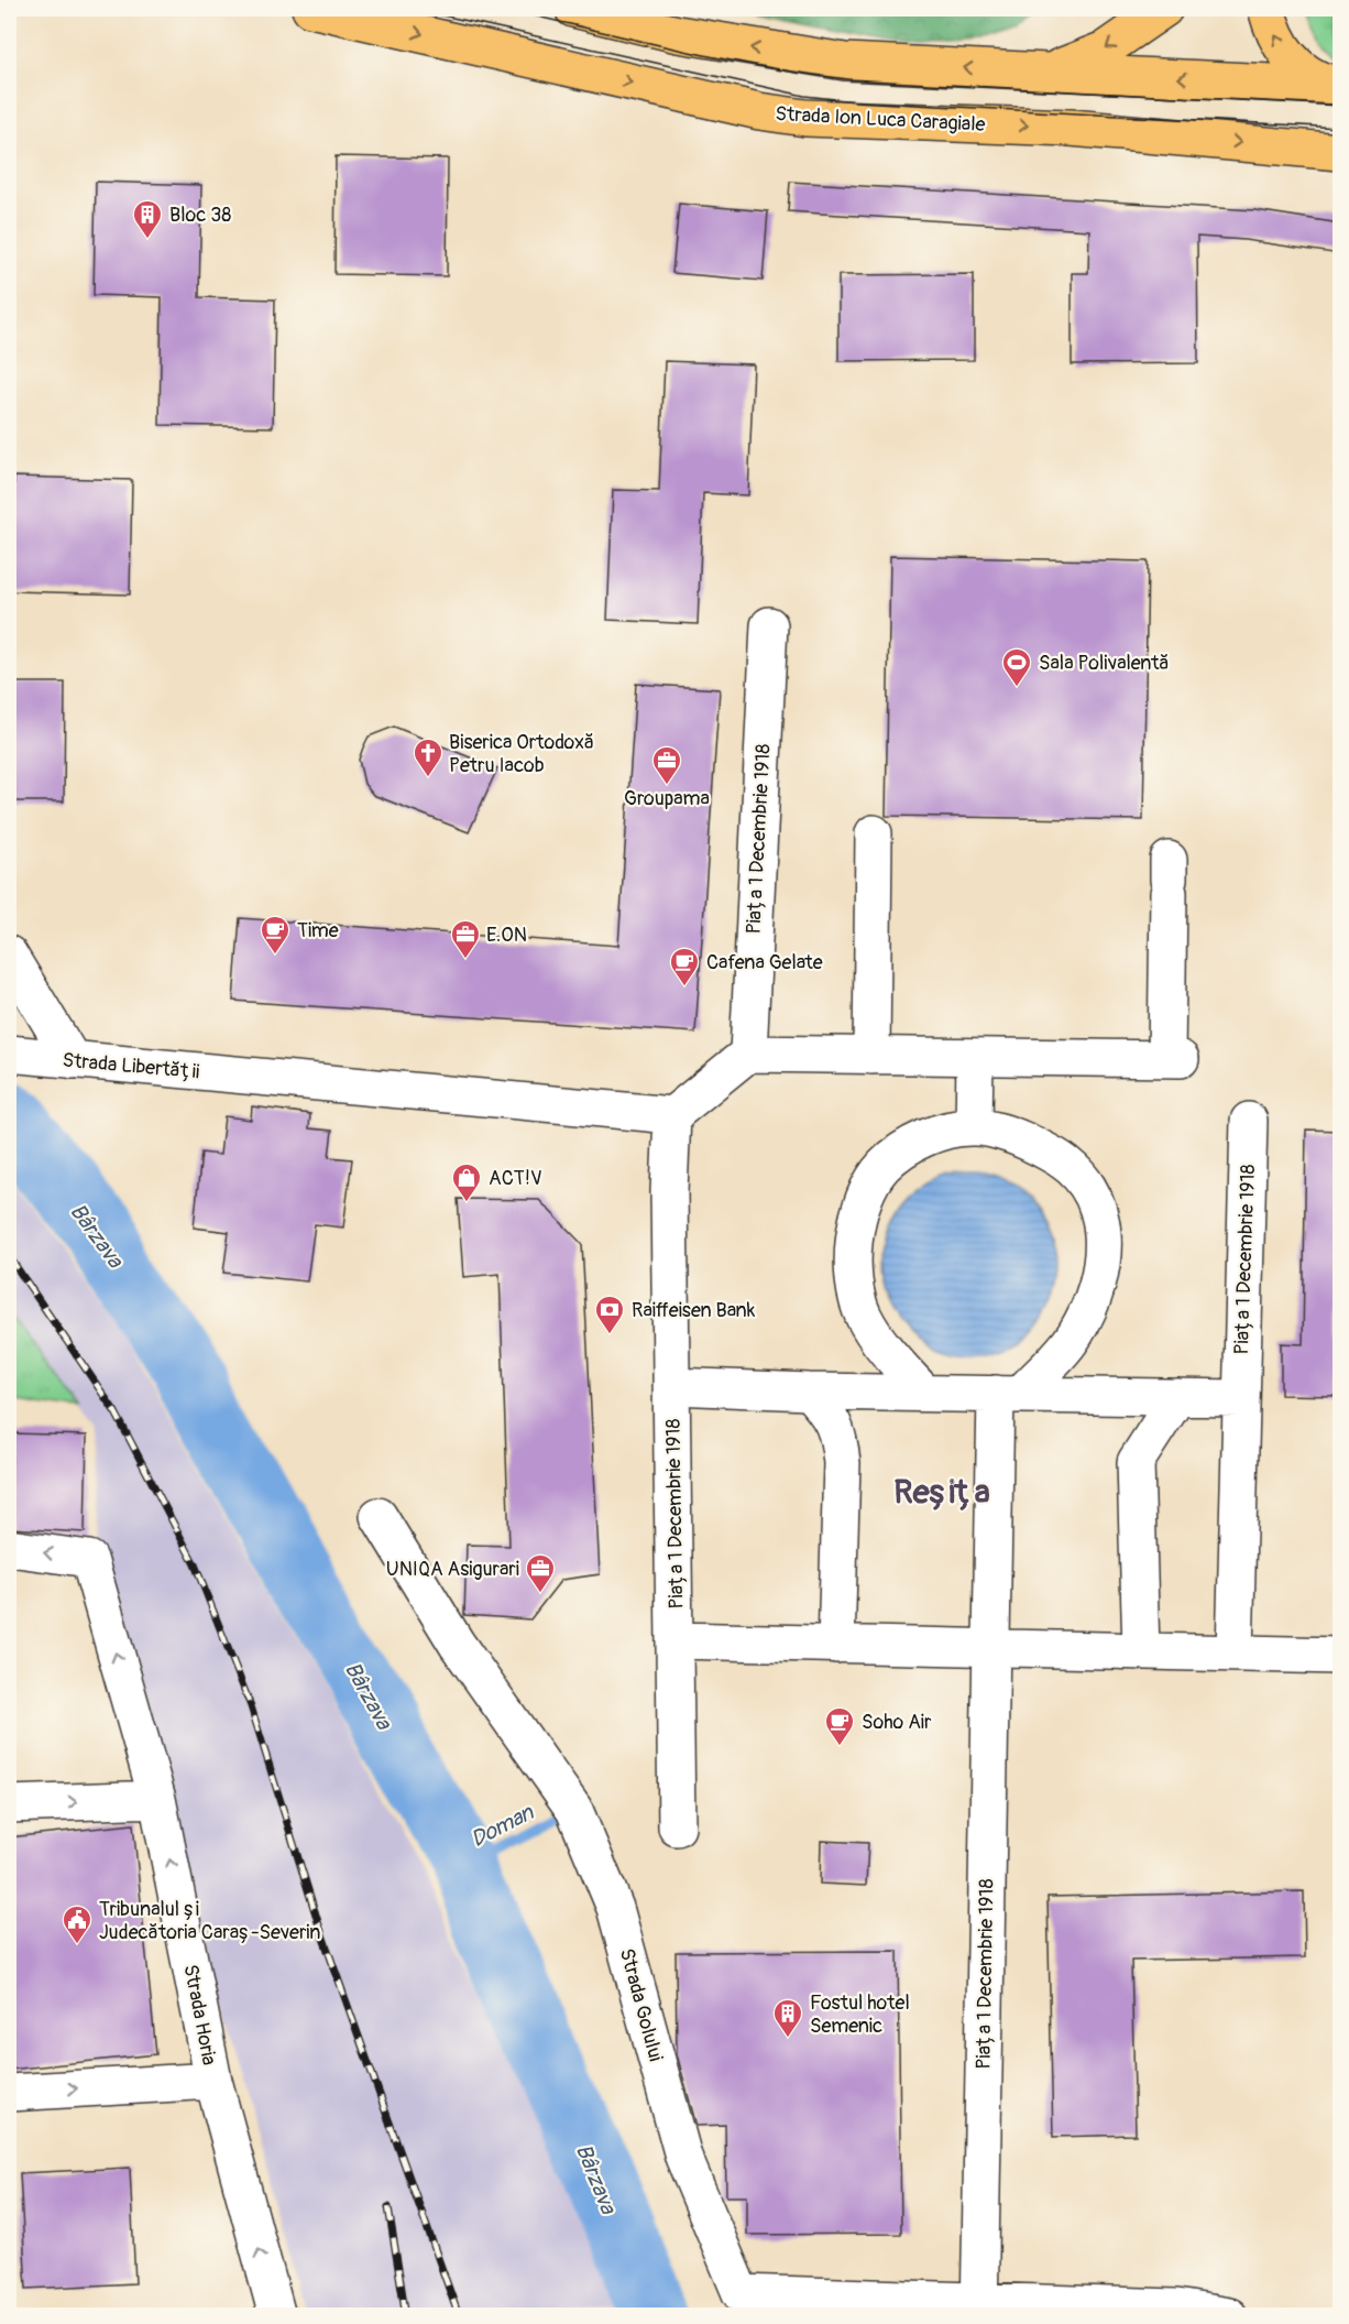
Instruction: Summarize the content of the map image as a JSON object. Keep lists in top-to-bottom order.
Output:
{
  "streets": {
    "main road": ["Strada Ion Luca Caragiale"],
    "street": [
      "Piața 1 Decembrie 1918",
      "Strada Libertății",
      "Strada Golului",
      "Strada Horia"
    ]
  },
  "crossings": [
    ["Piața 1 Decembrie 1918", "Strada Libertății"],
    ["Piața 1 Decembrie 1918", "Strada Golului"]
  ],
  "one_way": ["Strada Horia"],
  "districts": ["Reșița"],
  "water": ["Bârzava", "Doman"],
  "places": {
    "building": ["Bloc 38", "Fostul hotel Semenic"],
    "sports": ["Sala Polivalentă"],
    "church": ["Biserica Ortodoxă Petru Iacob"],
    "office": ["Groupama", "E.ON", "UNIQA Asigurari"],
    "cafe": ["Time", "Cafena Gelate", "Soho Air"],
    "shop": ["ACT!V"],
    "bank": ["Raiffeisen Bank"],
    "public building": ["Tribunalul și Judecătoria Caraș-Severin"]
  }
}
